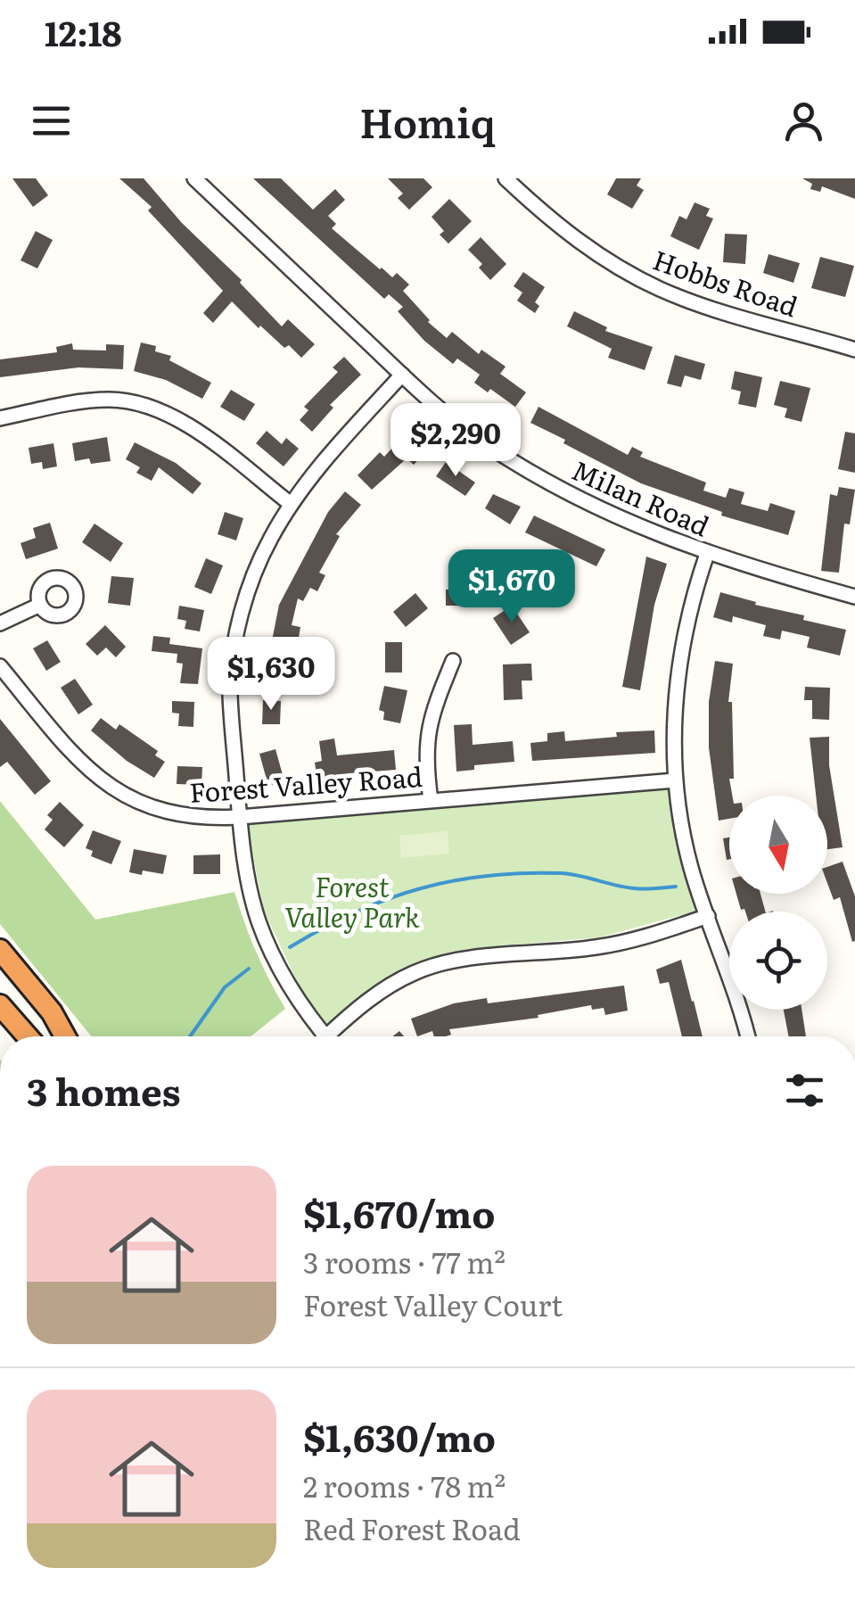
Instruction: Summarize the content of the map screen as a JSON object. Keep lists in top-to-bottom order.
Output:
{
  "streets": {
    "street": ["Hobbs Road", "Milan Road", "Forest Valley Road"]
  },
  "parks": ["Forest Valley Park"],
  "north": "bottom",
  "page": {
    "status": "12:18",
    "header": "Homiq",
    "price": ["$2,290", "$1,670", "$1,630"],
    "heading": "3 homes",
    "list": [
      {
        "name": "$1,670/mo",
        "note": "3 rooms · 77 m² · Forest Valley Court"
      },
      {
        "name": "$1,630/mo",
        "note": "2 rooms · 78 m² · Red Forest Road"
      }
    ]
  }
}
